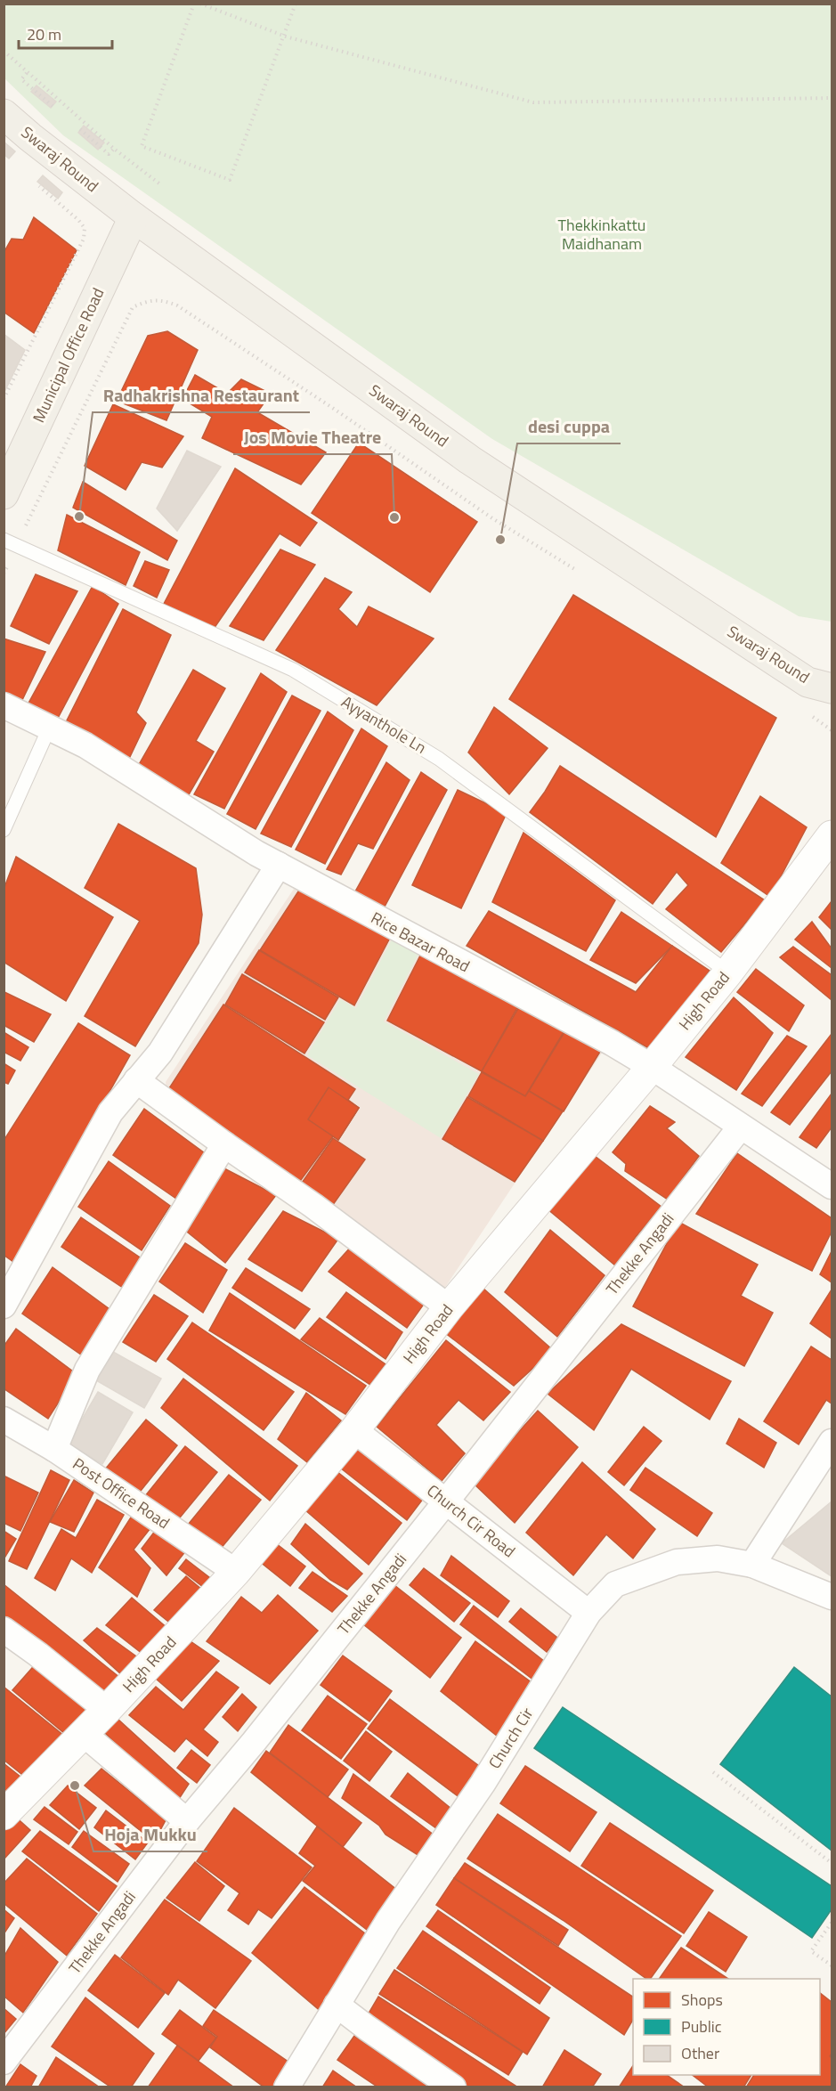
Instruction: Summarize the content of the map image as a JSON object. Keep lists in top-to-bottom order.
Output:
{
  "streets": {
    "main road": ["Swaraj Round", "Municipal Office Road", "High Road"],
    "street": [
      "Rice Bazar Road",
      "Thekke Angadi",
      "Post Office Road",
      "Church Cir Road",
      "Church Cir"
    ],
    "lane": ["Ayyanthole Ln"]
  },
  "crossings": [
    ["Swaraj Round", "Municipal Office Road"],
    ["Ayyanthole Ln", "High Road"],
    ["Rice Bazar Road", "High Road"],
    ["Rice Bazar Road", "Thekke Angadi"],
    ["High Road", "Post Office Road"],
    ["High Road", "Church Cir Road"],
    ["Thekke Angadi", "Church Cir Road"],
    ["Church Cir Road", "Church Cir"]
  ],
  "parks": ["Thekkinkattu Maidhanam"],
  "places": [
    "Radhakrishna Restaurant",
    "Jos Movie Theatre",
    "desi cuppa",
    "Hoja Mukku"
  ],
  "legend": ["Shops", "Public", "Other"],
  "scale_bar": "20 m"
}
